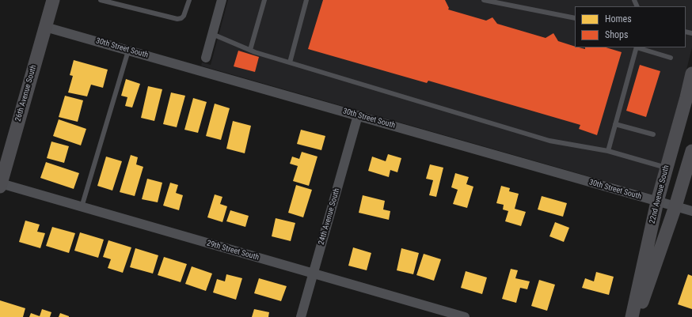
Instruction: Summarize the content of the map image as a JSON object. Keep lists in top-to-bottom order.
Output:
{
  "streets": {
    "main road": ["26th Avenue South", "22nd Avenue South"],
    "street": ["30th Street South", "24th Avenue South", "29th Street South"]
  },
  "crossings": [
    ["30th Street South", "26th Avenue South"],
    ["30th Street South", "22nd Avenue South"],
    ["30th Street South", "24th Avenue South"],
    ["26th Avenue South", "29th Street South"],
    ["24th Avenue South", "29th Street South"]
  ],
  "legend": ["Homes", "Shops"]
}
